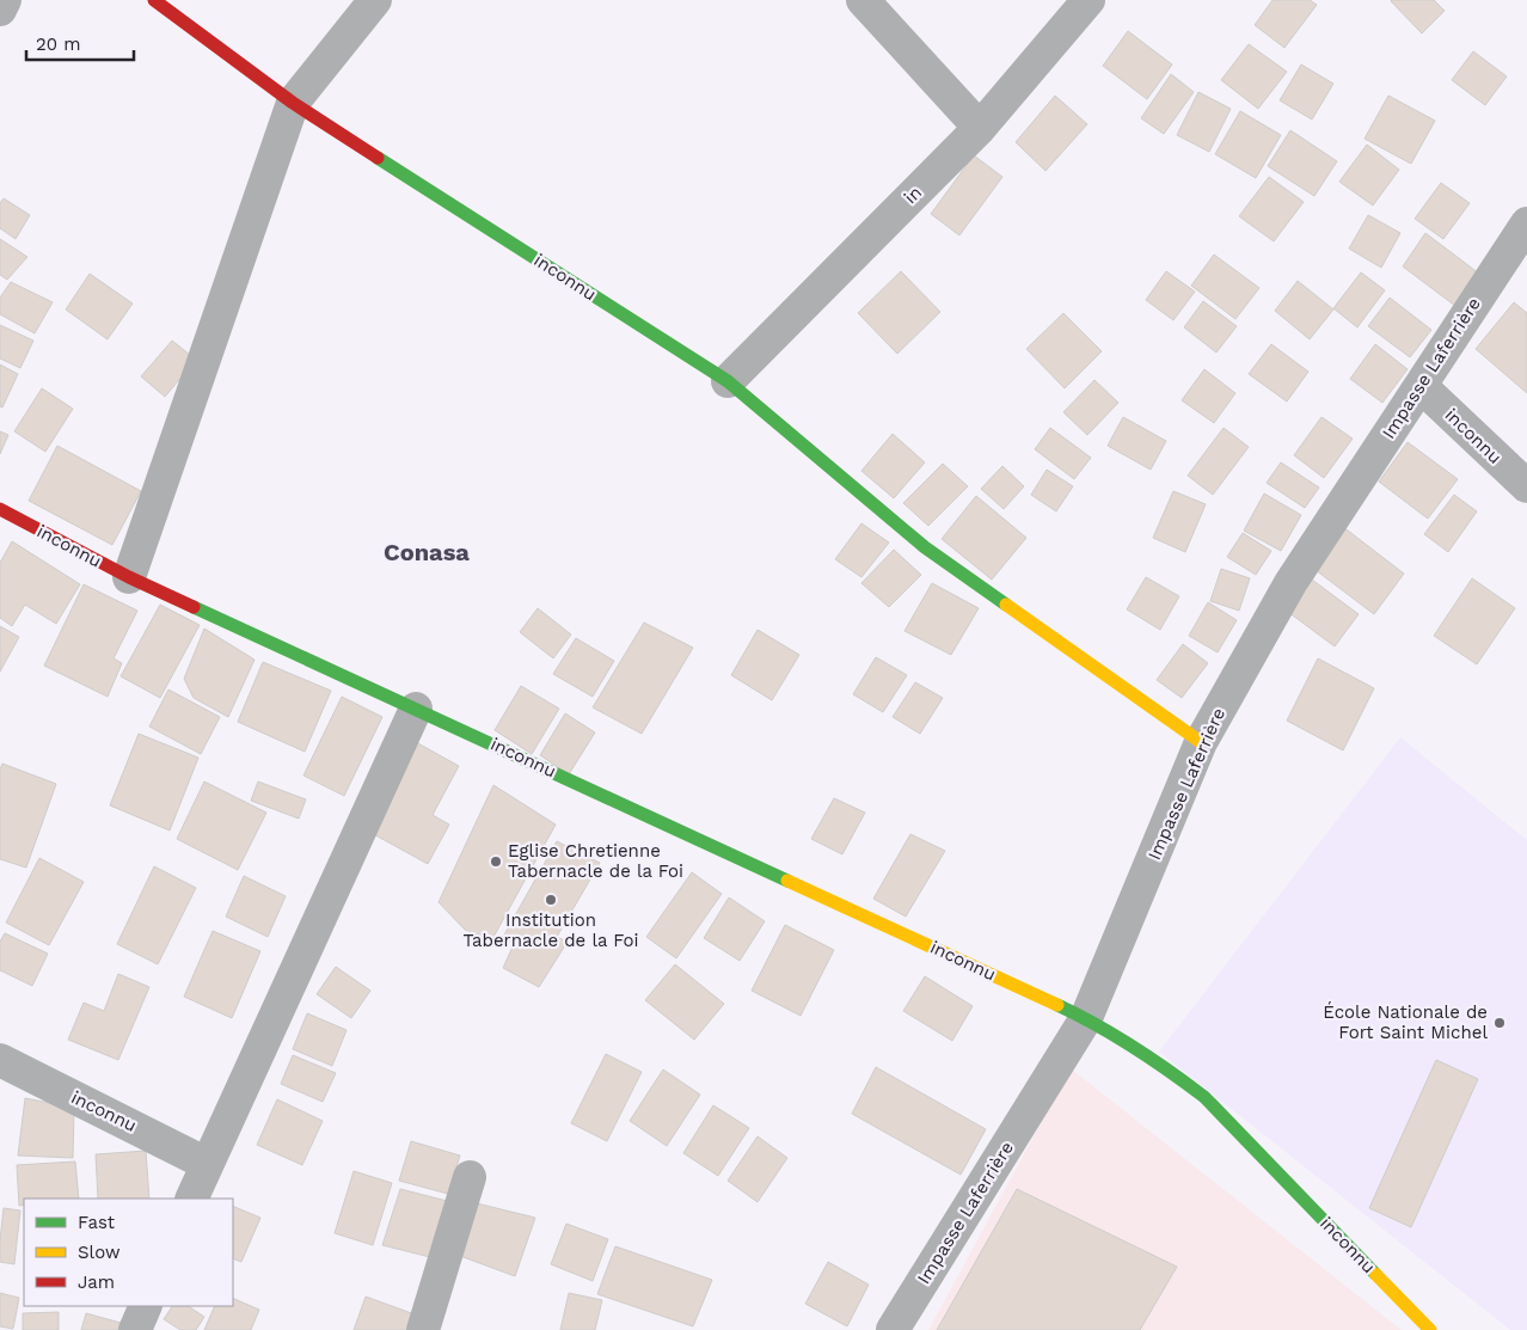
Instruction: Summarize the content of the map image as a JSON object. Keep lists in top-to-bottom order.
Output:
{
  "streets": {
    "street": ["in", "inconnu", "Impasse Laferrière"]
  },
  "crossings": [
    ["in", "inconnu"],
    ["inconnu", "Impasse Laferrière"]
  ],
  "districts": ["Conasa"],
  "places": ["Eglise Chretienne Tabernacle de la Foi", "Institution Tabernacle de la Foi", "École Nationale de Fort Saint Michel"],
  "legend": ["Fast", "Slow", "Jam"],
  "scale_bar": "20 m"
}
